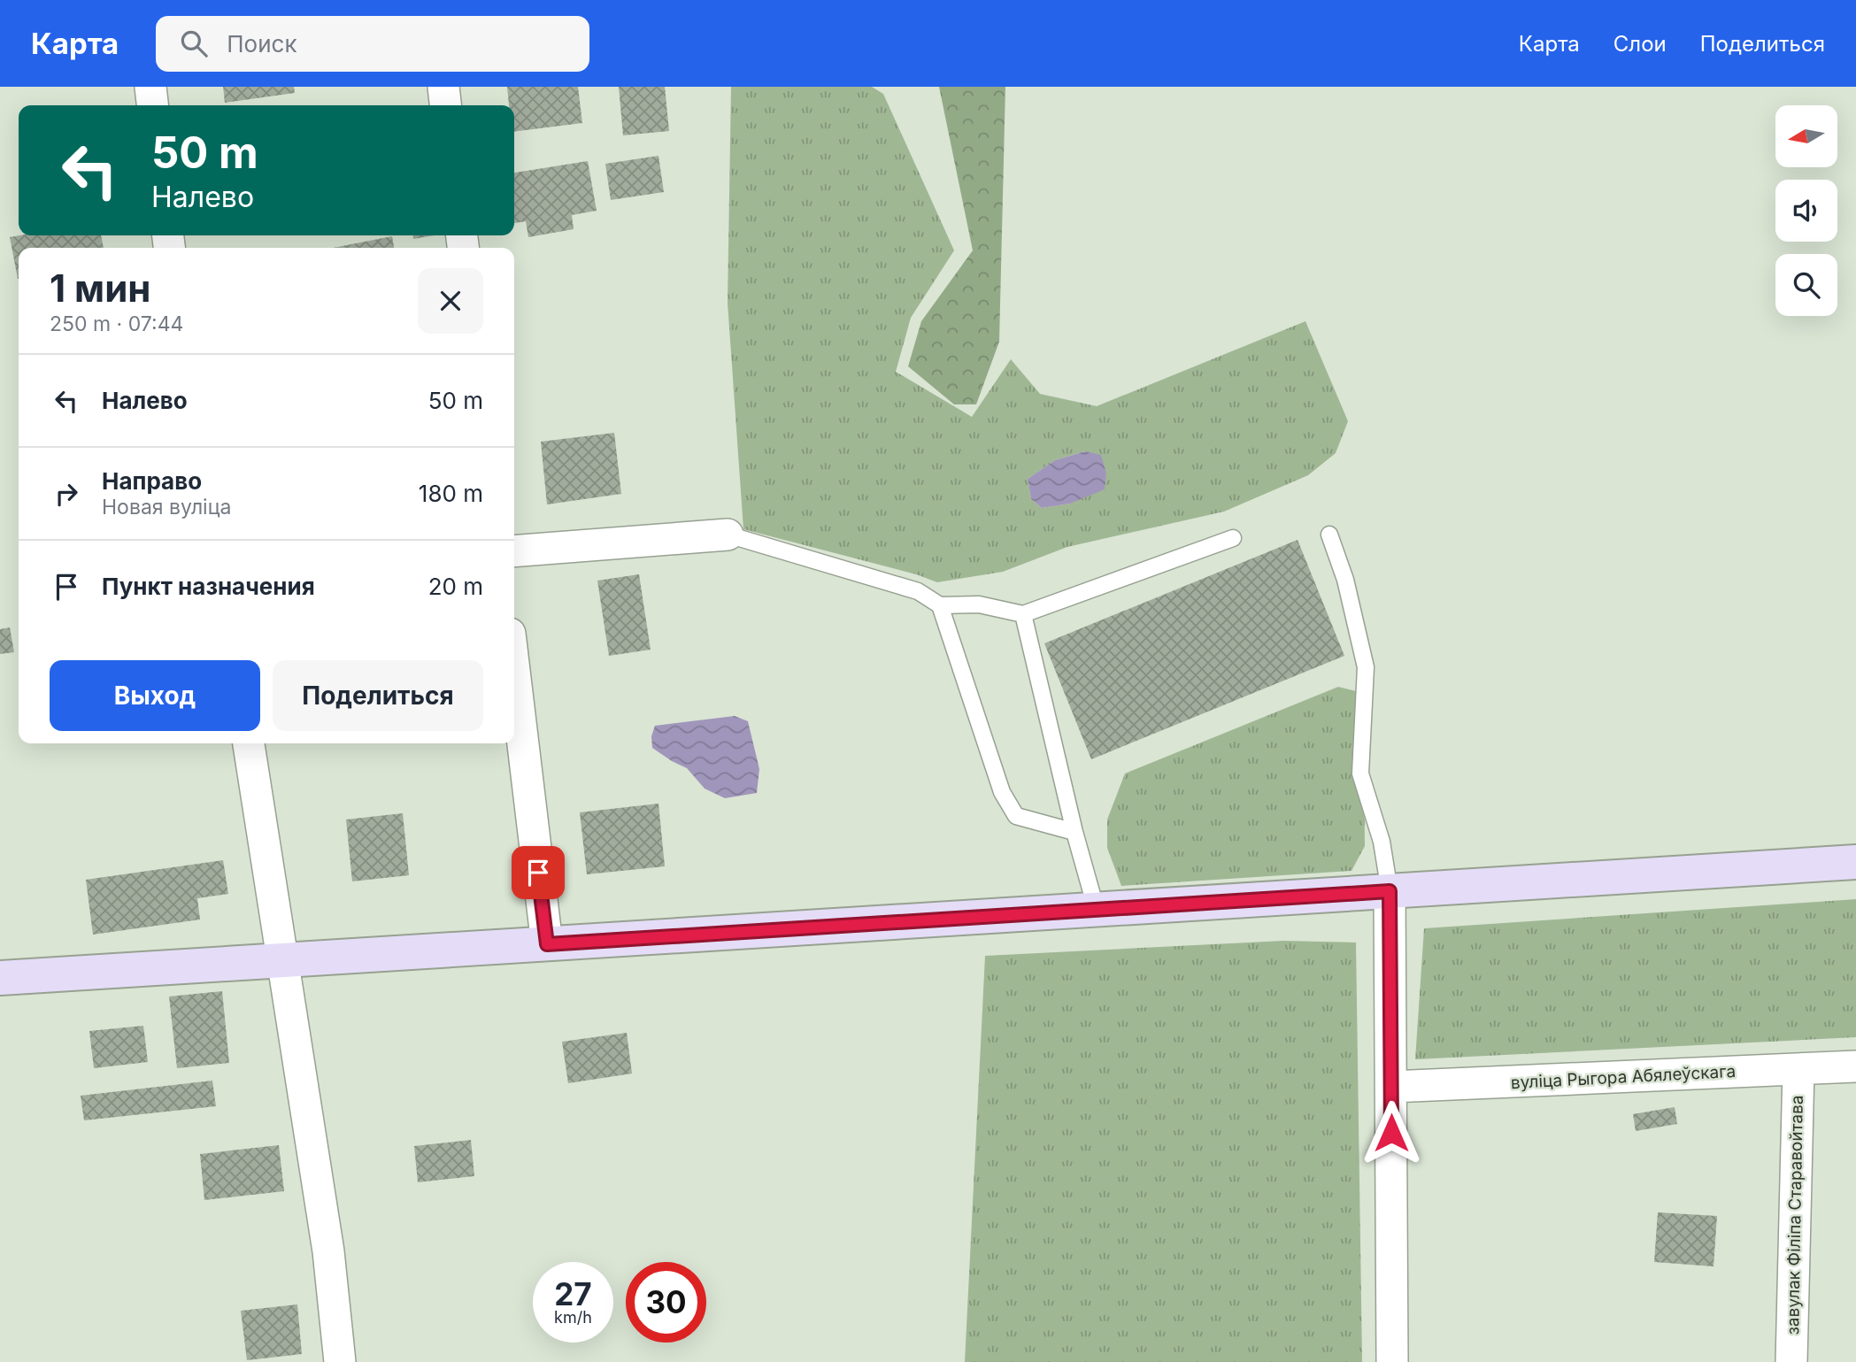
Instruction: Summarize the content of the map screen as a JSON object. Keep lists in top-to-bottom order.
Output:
{
  "streets": {
    "street": ["вуліца Рыгора Абялеўскага", "завулак Філіпа Старавойтава"]
  },
  "crossings": [
    ["вуліца Рыгора Абялеўскага", "завулак Філіпа Старавойтава"]
  ],
  "north": "left",
  "page": {
    "header": "Карта",
    "search": "Поиск",
    "nav": ["Карта", "Слои", "Поделиться"],
    "turn": ["50 m", "Налево"],
    "heading": ["1 мин", "250 m · 07:44"],
    "list": [
      {
        "name": "Налево",
        "value": "50 m"
      },
      {
        "name": "Направо",
        "note": "Новая вуліца",
        "value": "180 m"
      },
      {
        "name": "Пункт назначения",
        "value": "20 m"
      }
    ],
    "buttons": ["Выход", "Поделиться"],
    "speed": "27 km/h",
    "limit": "30"
  }
}
